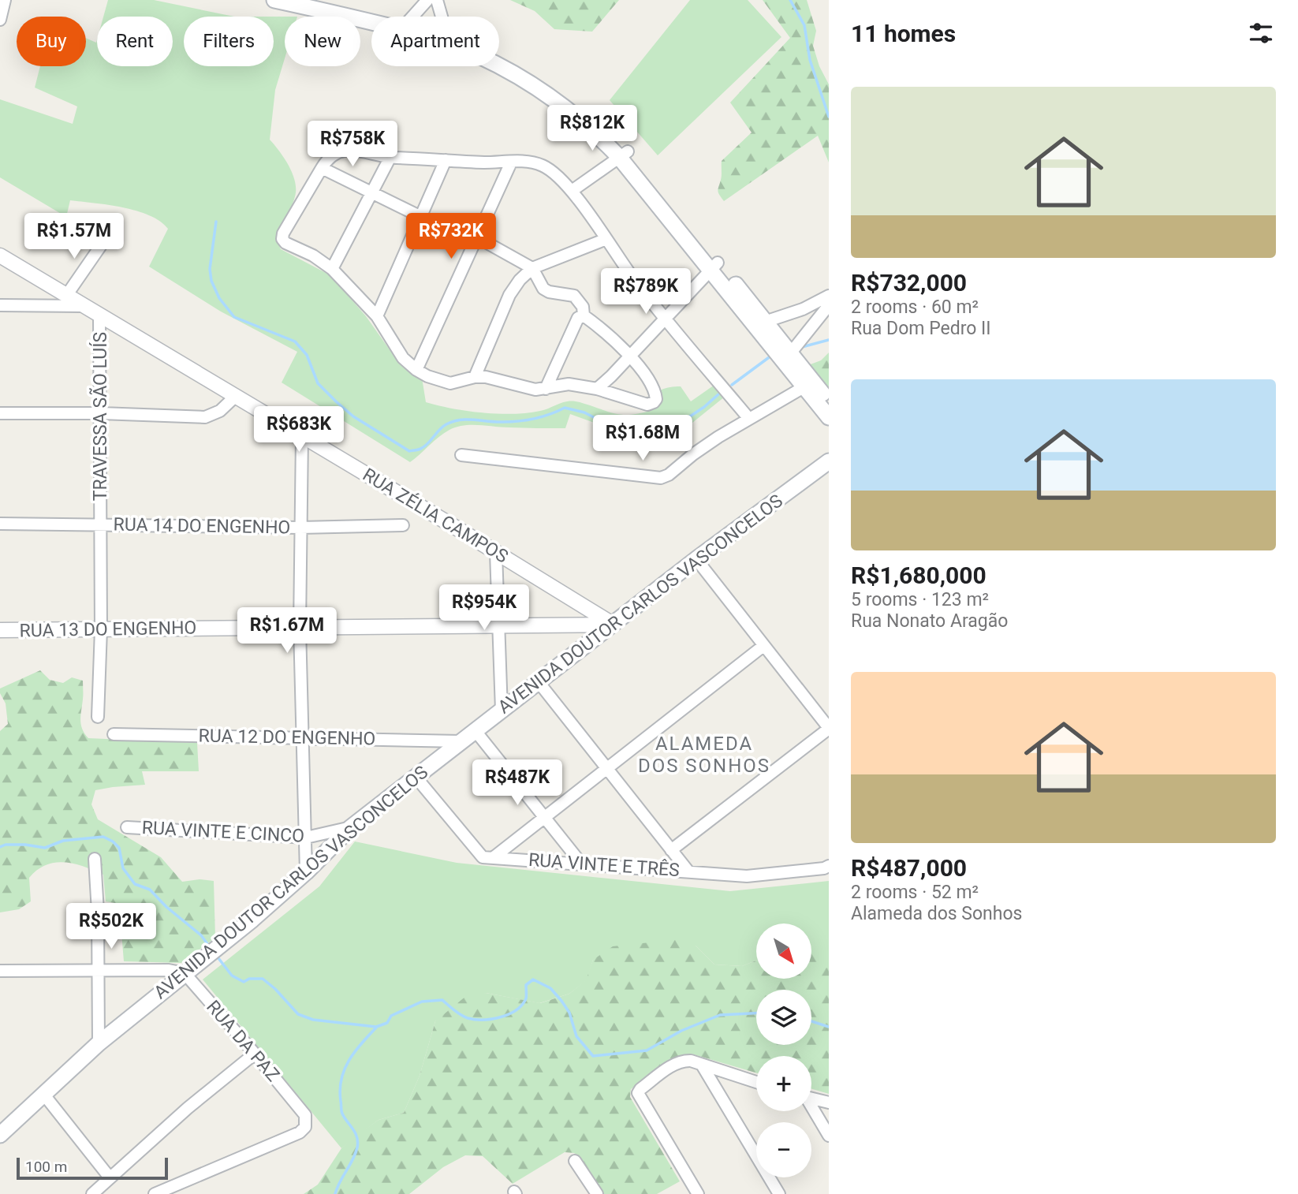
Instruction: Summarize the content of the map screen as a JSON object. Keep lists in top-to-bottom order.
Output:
{
  "streets": {
    "main road": ["AVENIDA DOUTOR CARLOS VASCONCELOS"],
    "street": [
      "TRAVESSA SÃO LUÍS",
      "RUA ZÉLIA CAMPOS",
      "RUA 14 DO ENGENHO",
      "RUA 13 DO ENGENHO",
      "RUA 12 DO ENGENHO",
      "RUA VINTE E CINCO",
      "RUA VINTE E TRÊS",
      "RUA DA PAZ"
    ]
  },
  "crossings": [
    ["TRAVESSA SÃO LUÍS", "RUA ZÉLIA CAMPOS"],
    ["TRAVESSA SÃO LUÍS", "RUA 14 DO ENGENHO"],
    ["TRAVESSA SÃO LUÍS", "RUA 13 DO ENGENHO"],
    ["RUA ZÉLIA CAMPOS", "AVENIDA DOUTOR CARLOS VASCONCELOS"],
    ["RUA ZÉLIA CAMPOS", "RUA 13 DO ENGENHO"],
    ["AVENIDA DOUTOR CARLOS VASCONCELOS", "RUA 13 DO ENGENHO"],
    ["AVENIDA DOUTOR CARLOS VASCONCELOS", "RUA 12 DO ENGENHO"],
    ["AVENIDA DOUTOR CARLOS VASCONCELOS", "RUA VINTE E CINCO"],
    ["AVENIDA DOUTOR CARLOS VASCONCELOS", "RUA VINTE E TRÊS"],
    ["AVENIDA DOUTOR CARLOS VASCONCELOS", "RUA DA PAZ"]
  ],
  "districts": ["ALAMEDA DOS SONHOS"],
  "scale_bar": "100 m",
  "north": "bottom right",
  "page": {
    "heading": "11 homes",
    "chip": [
      "Buy",
      "Rent",
      "Filters",
      "New",
      "Apartment"
    ],
    "list": [
      {
        "name": "R$732,000",
        "note": "2 rooms · 60 m² · Rua Dom Pedro II"
      },
      {
        "name": "R$1,680,000",
        "note": "5 rooms · 123 m² · Rua Nonato Aragão"
      },
      {
        "name": "R$487,000",
        "note": "2 rooms · 52 m² · Alameda dos Sonhos"
      }
    ],
    "price": [
      "R$812K",
      "R$758K",
      "R$1.57M",
      "R$732K",
      "R$789K",
      "R$683K",
      "R$1.68M",
      "R$954K",
      "R$1.67M",
      "R$487K",
      "R$502K"
    ],
    "map_buttons": ["+", "−"],
    "scale": "100 m"
  }
}
